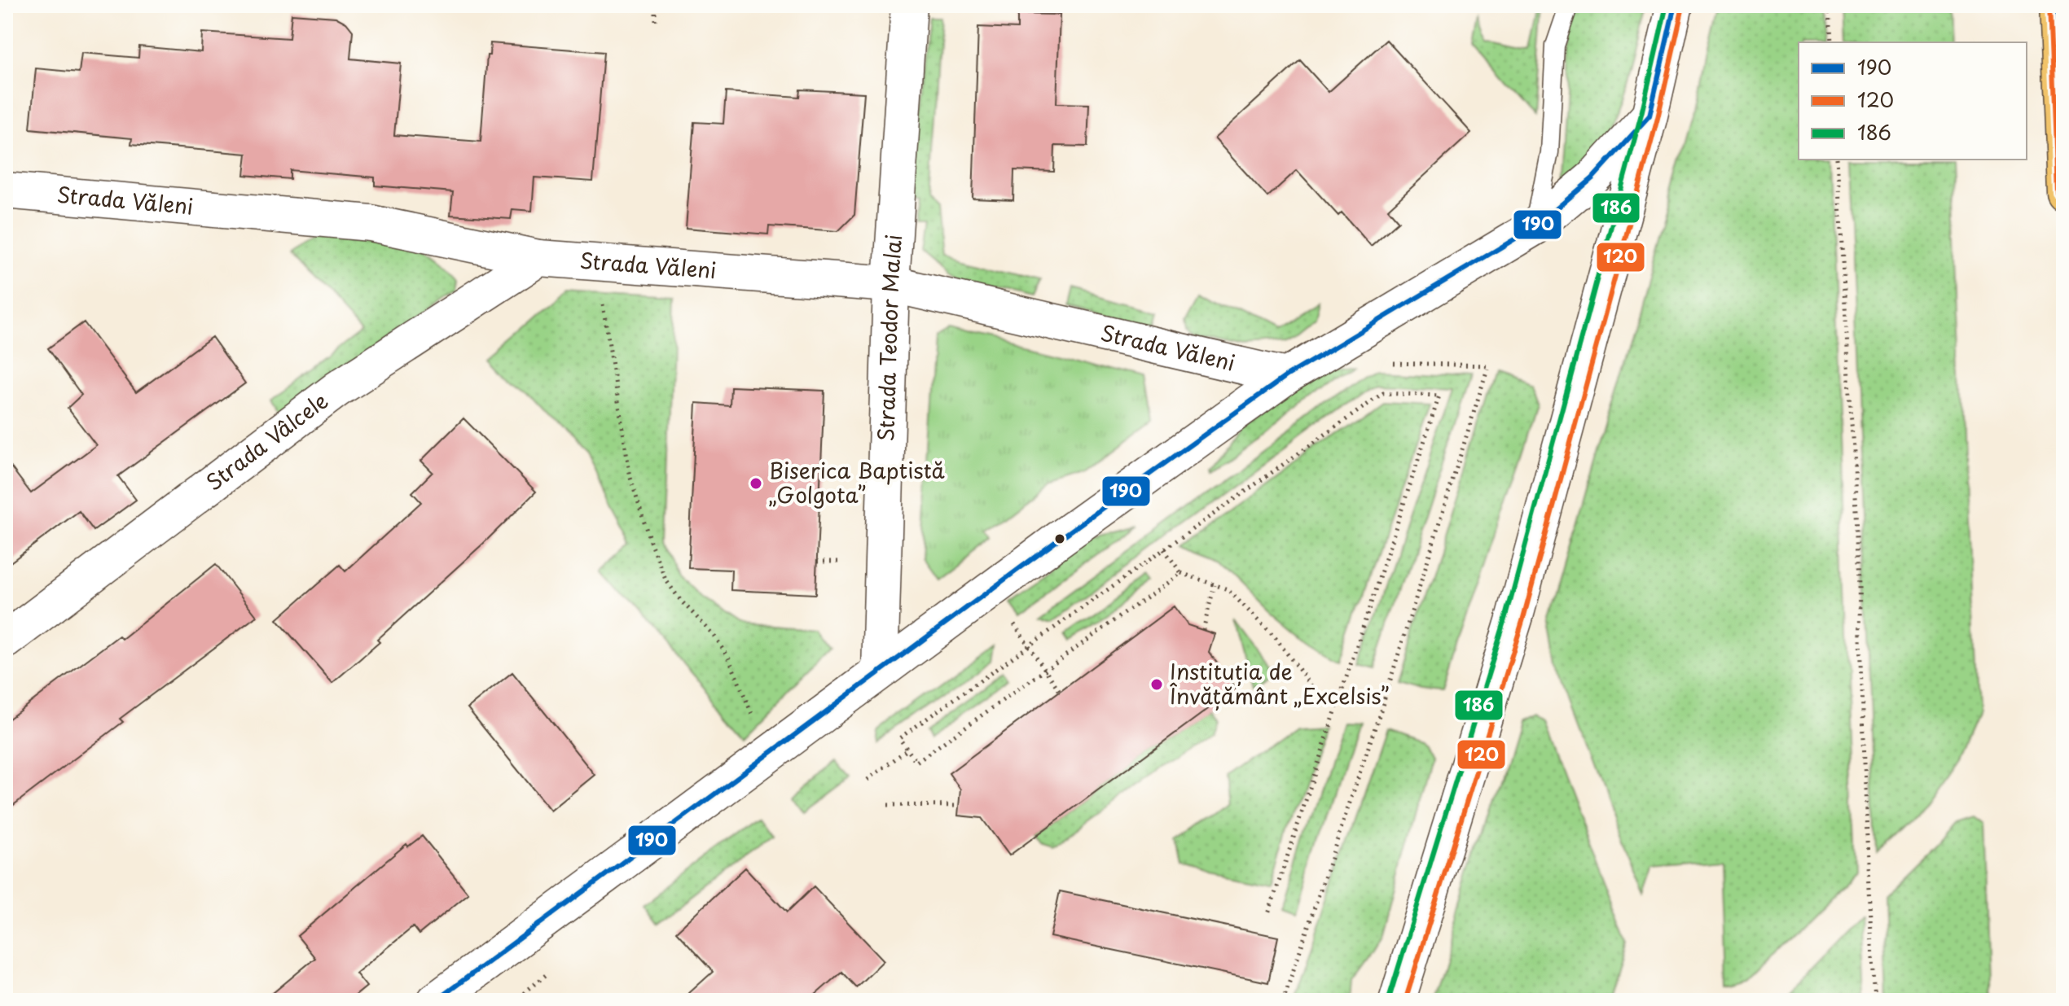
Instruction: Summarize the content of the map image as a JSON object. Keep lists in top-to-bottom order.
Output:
{
  "streets": {
    "street": ["Strada Văleni", "Strada Teodor Malai", "Strada Vâlcele"]
  },
  "crossings": [
    ["Strada Văleni", "Strada Teodor Malai"],
    ["Strada Văleni", "Strada Vâlcele"]
  ],
  "places": ["Biserica Baptistă „Golgota”", "Instituția de Învățământ „Excelsis”"],
  "lines": ["transit line 190", "transit line 120", "transit line 186"],
  "legend": ["190", "120", "186"]
}
